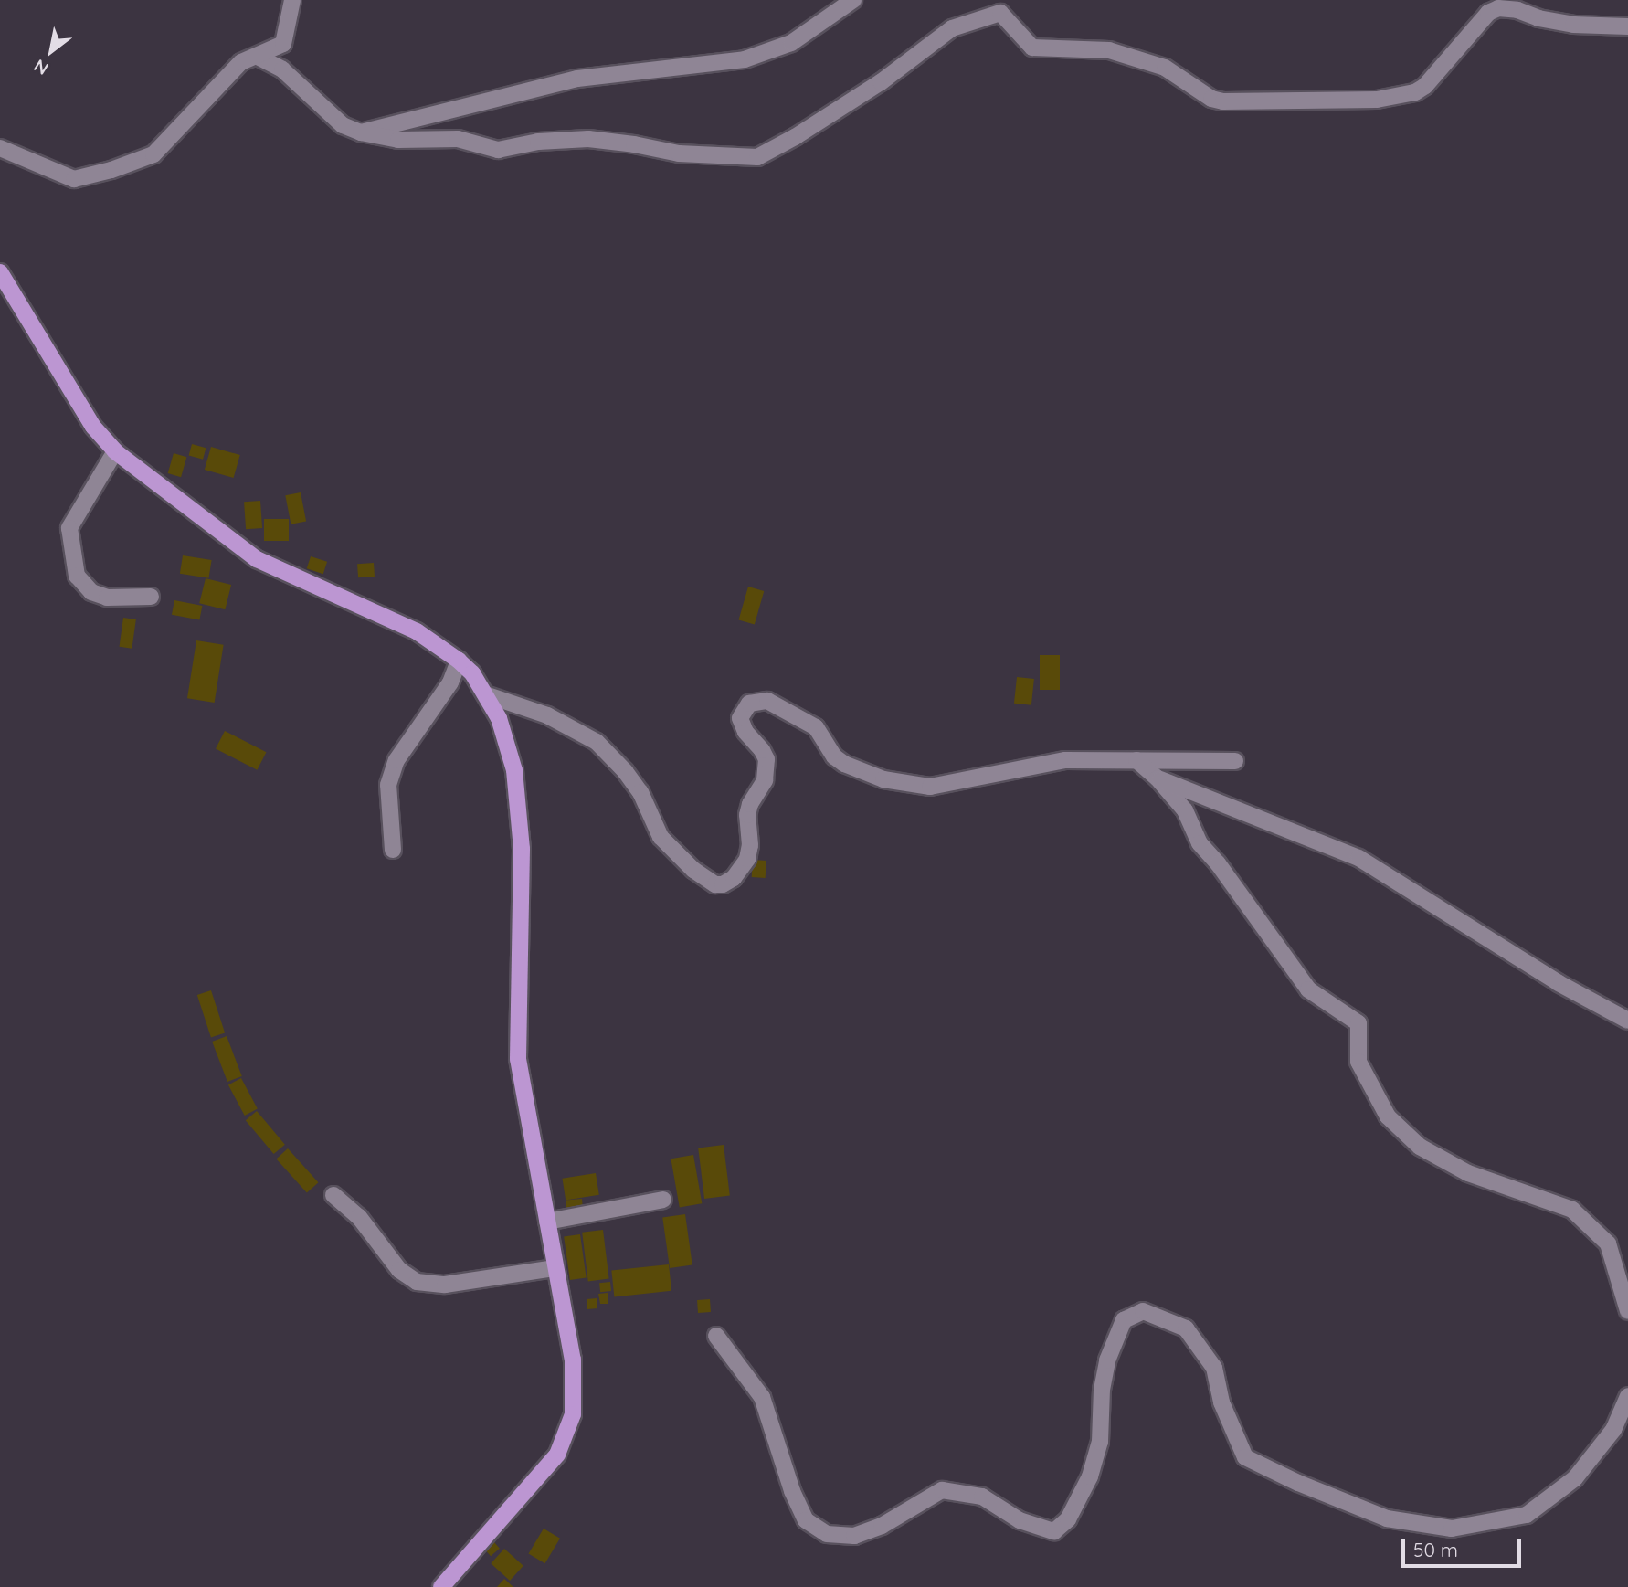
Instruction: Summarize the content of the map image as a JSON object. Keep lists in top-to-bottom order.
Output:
{
  "scale_bar": "50 m",
  "north": "bottom left"
}
